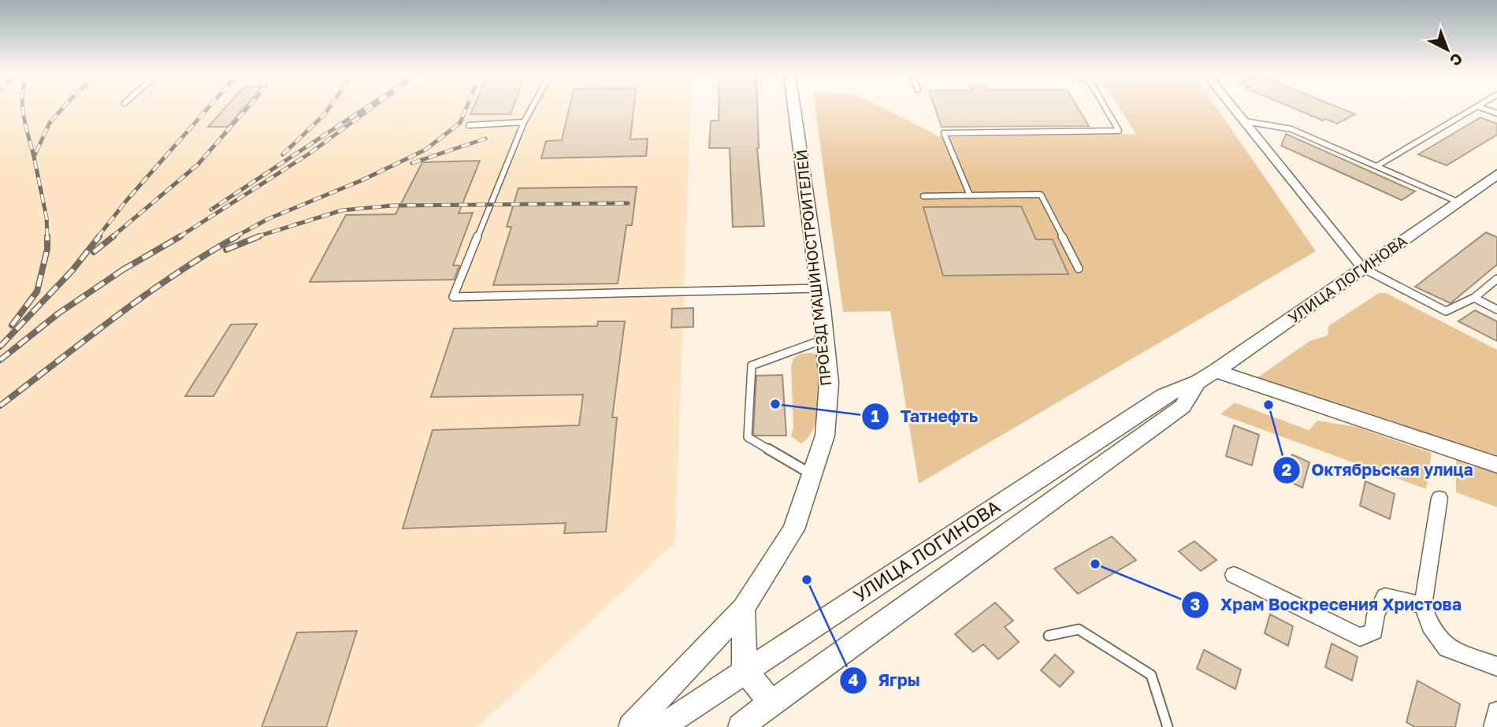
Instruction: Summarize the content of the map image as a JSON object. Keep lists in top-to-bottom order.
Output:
{
  "streets": {
    "main road": ["ПРОЕЗД МАШИНОСТРОИТЕЛЕЙ", "УЛИЦА ЛОГИНОВА"]
  },
  "places": [
    "Татнефть",
    "Октябрьская улица",
    "Храм Воскресения Христова",
    "Ягры"
  ],
  "north": "bottom right"
}
